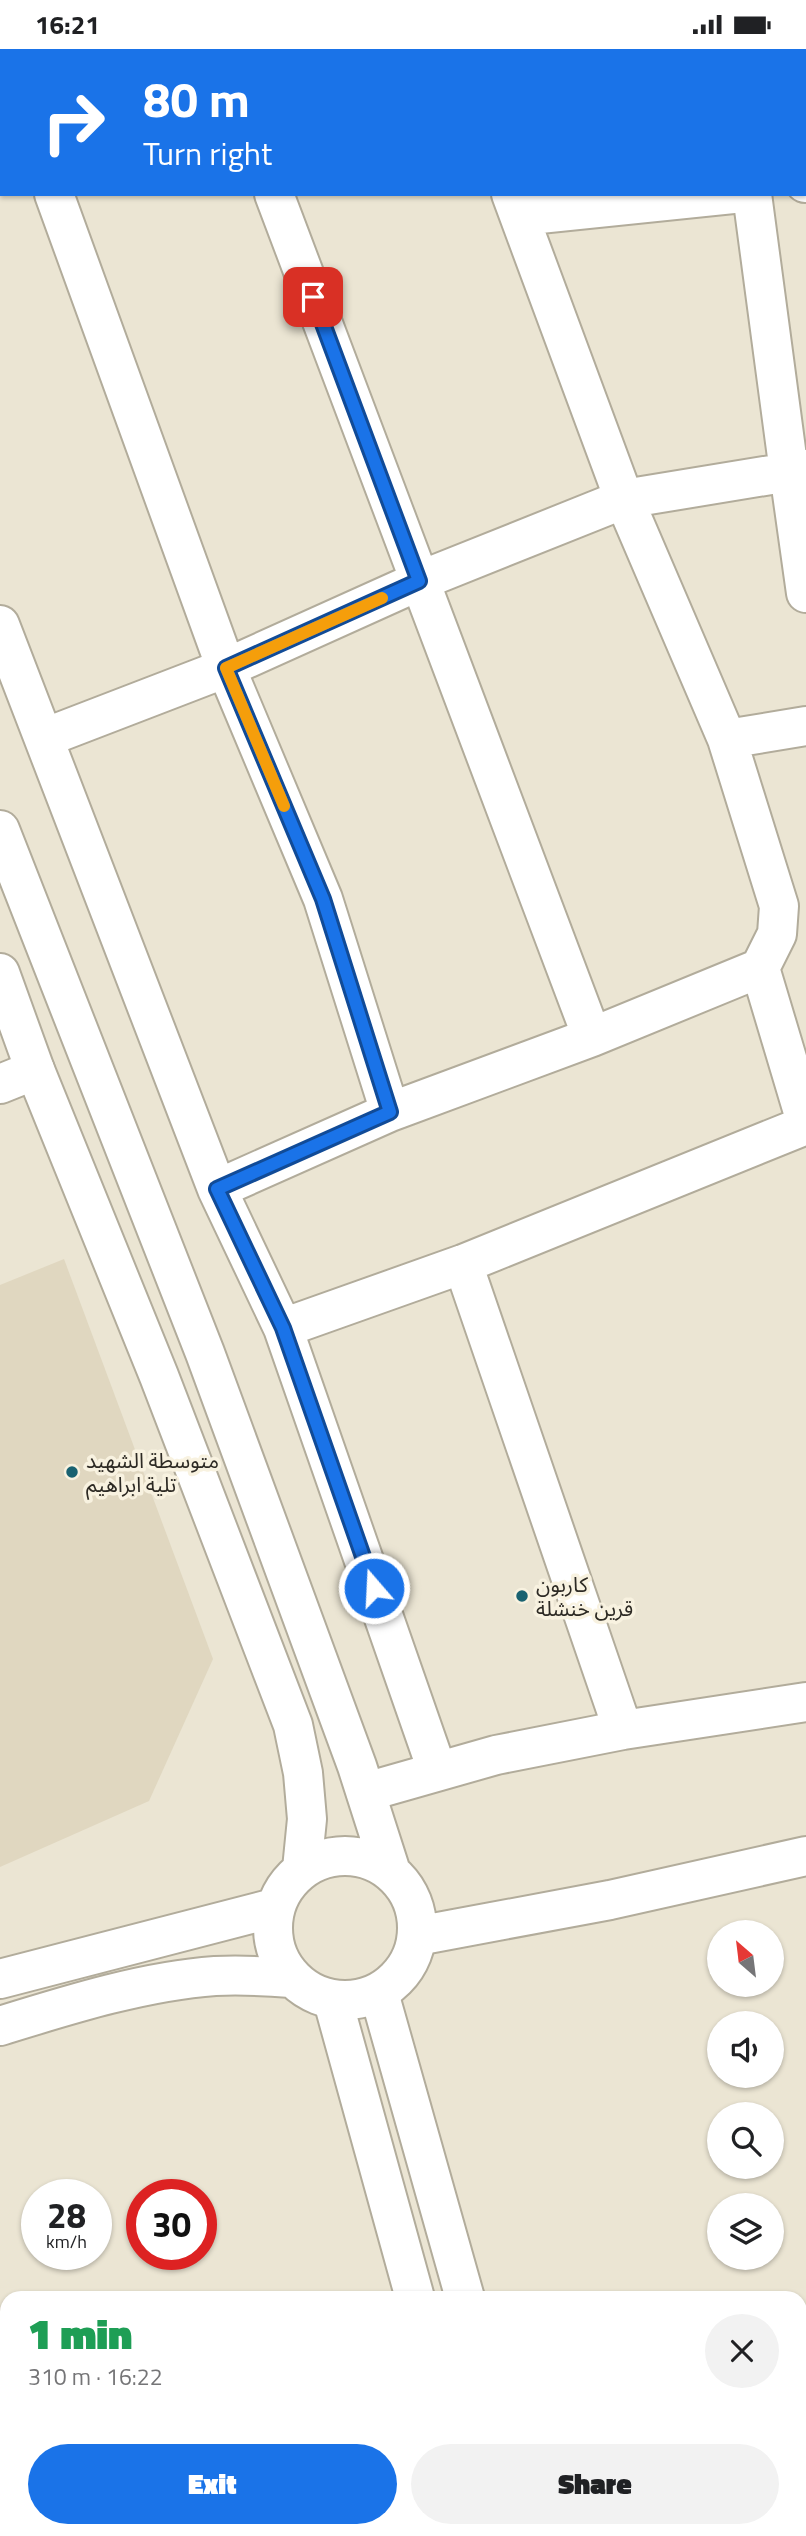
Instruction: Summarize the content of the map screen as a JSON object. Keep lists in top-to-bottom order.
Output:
{
  "places": ["متوسطة الشهيد تلية ابراهيم", "كاربون قرين خنشلة"],
  "north": "top left",
  "page": {
    "status": "16:21",
    "turn": ["80 m", "Turn right"],
    "speed": "28 km/h",
    "limit": "30",
    "heading": ["1 min", "310 m · 16:22"],
    "buttons": ["Exit", "Share"]
  }
}
